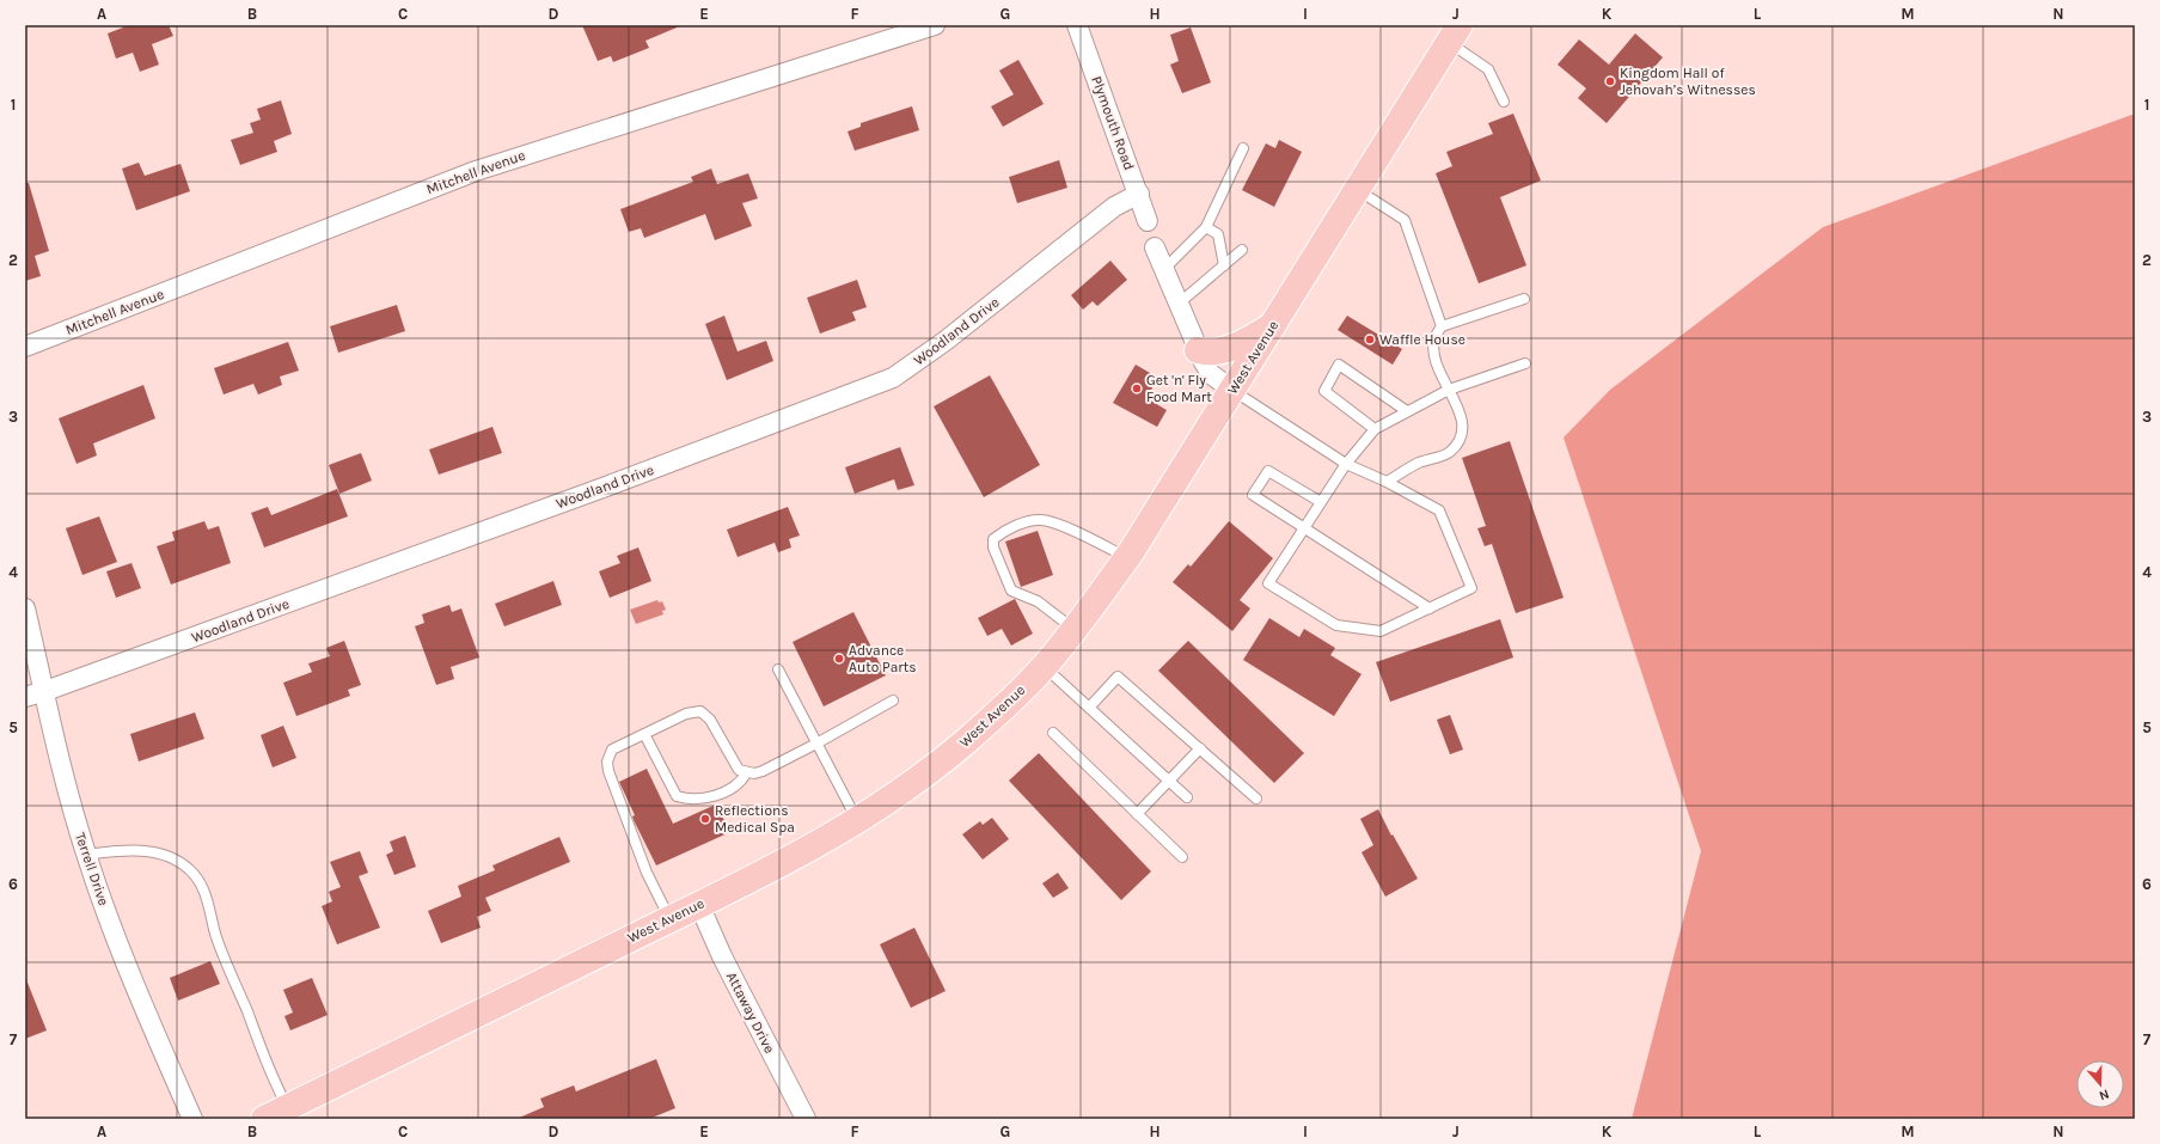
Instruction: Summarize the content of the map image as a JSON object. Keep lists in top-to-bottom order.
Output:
{
  "streets": {
    "main road": ["West Avenue"],
    "street": [
      "Plymouth Road",
      "Mitchell Avenue",
      "Woodland Drive",
      "Terrell Drive",
      "Attaway Drive"
    ]
  },
  "crossings": [
    ["Plymouth Road", "Woodland Drive"],
    ["Woodland Drive", "Terrell Drive"],
    ["West Avenue", "Attaway Drive"]
  ],
  "places": [
    "Kingdom Hall of Jehovah’s Witnesses",
    "Waffle House",
    "Get 'n' Fly Food Mart",
    "Advance Auto Parts",
    "Reflections Medical Spa"
  ],
  "north": "bottom",
  "grid": {
    "columns": [
      "A",
      "B",
      "C",
      "D",
      "E",
      "F",
      "G",
      "H",
      "I",
      "J",
      "K",
      "L",
      "M",
      "N"
    ],
    "rows": [
      "1",
      "2",
      "3",
      "4",
      "5",
      "6",
      "7"
    ]
  }
}
